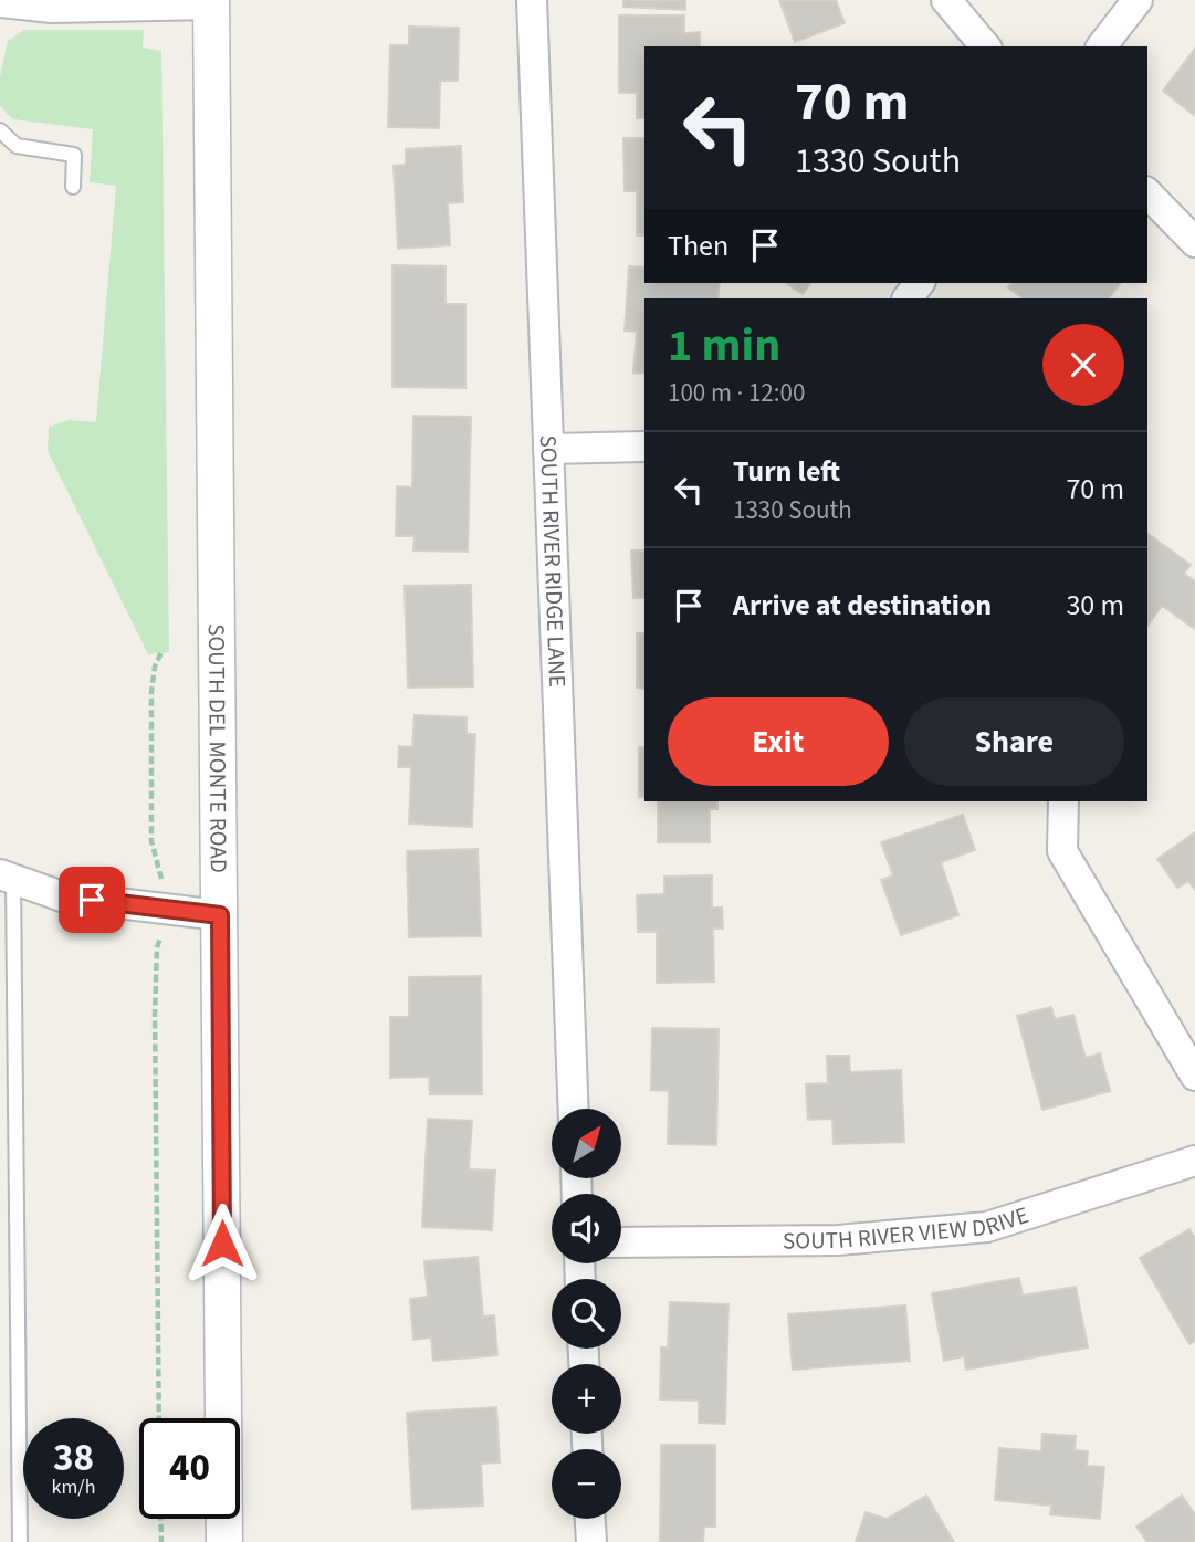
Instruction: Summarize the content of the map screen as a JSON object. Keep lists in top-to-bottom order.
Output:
{
  "streets": {
    "street": ["SOUTH RIVER RIDGE LANE", "SOUTH DEL MONTE ROAD", "SOUTH RIVER VIEW DRIVE"]
  },
  "north": "top right",
  "page": {
    "turn": ["70 m", "1330 South"],
    "then": "Then",
    "heading": ["1 min", "100 m · 12:00"],
    "list": [
      {
        "name": "Turn left",
        "note": "1330 South",
        "value": "70 m"
      },
      {
        "name": "Arrive at destination",
        "value": "30 m"
      }
    ],
    "buttons": ["Exit", "Share"],
    "map_buttons": ["+", "−"],
    "speed": "38 km/h",
    "limit": "40"
  }
}
